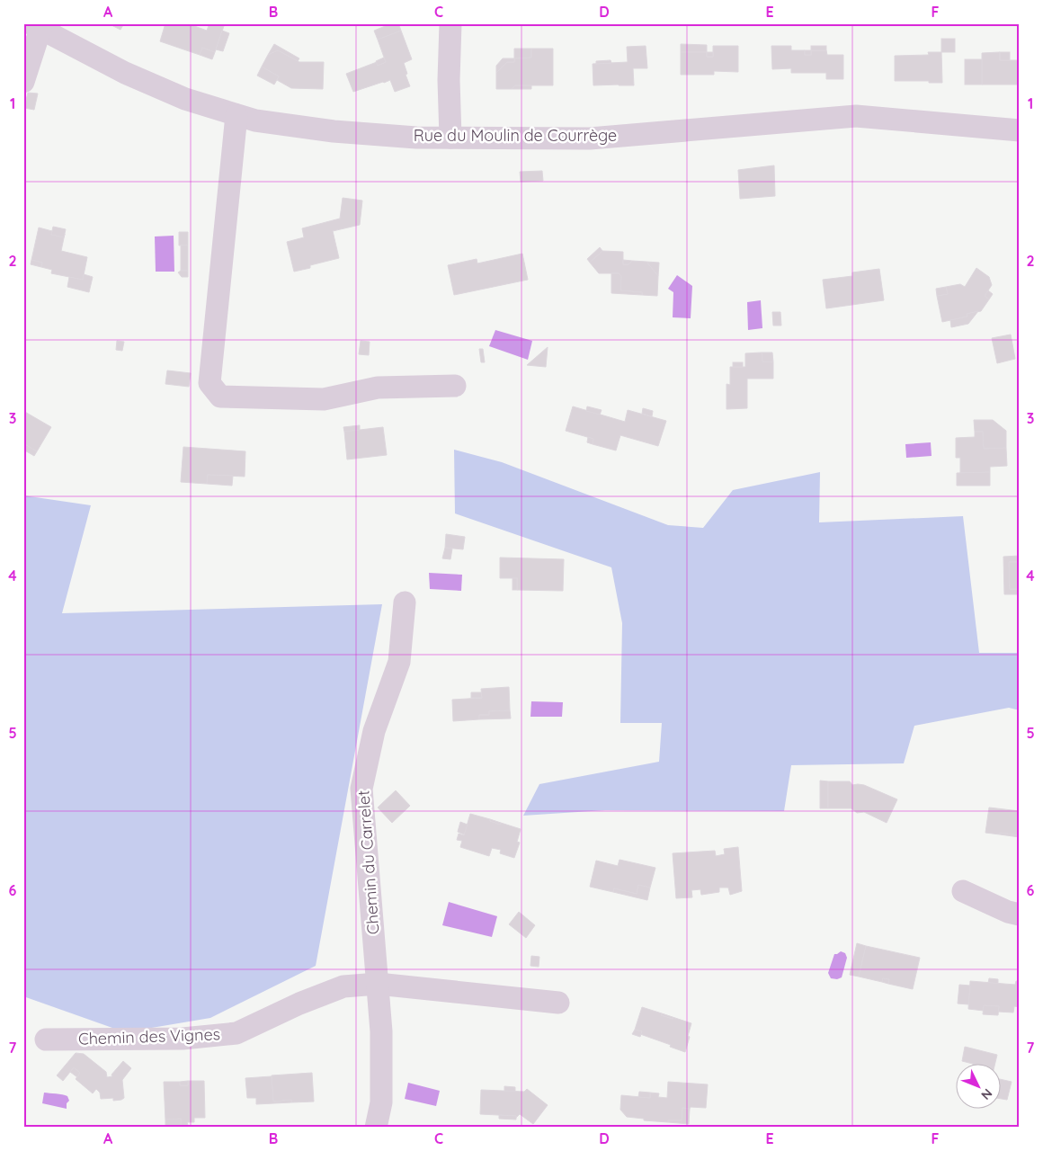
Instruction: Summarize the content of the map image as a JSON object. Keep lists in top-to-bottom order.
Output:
{
  "streets": {
    "street": ["Rue du Moulin de Courrège", "Chemin du Carrelet", "Chemin des Vignes"]
  },
  "crossings": [
    ["Chemin du Carrelet", "Chemin des Vignes"]
  ],
  "north": "bottom right",
  "grid": {
    "columns": [
      "A",
      "B",
      "C",
      "D",
      "E",
      "F"
    ],
    "rows": [
      "1",
      "2",
      "3",
      "4",
      "5",
      "6",
      "7"
    ]
  }
}
